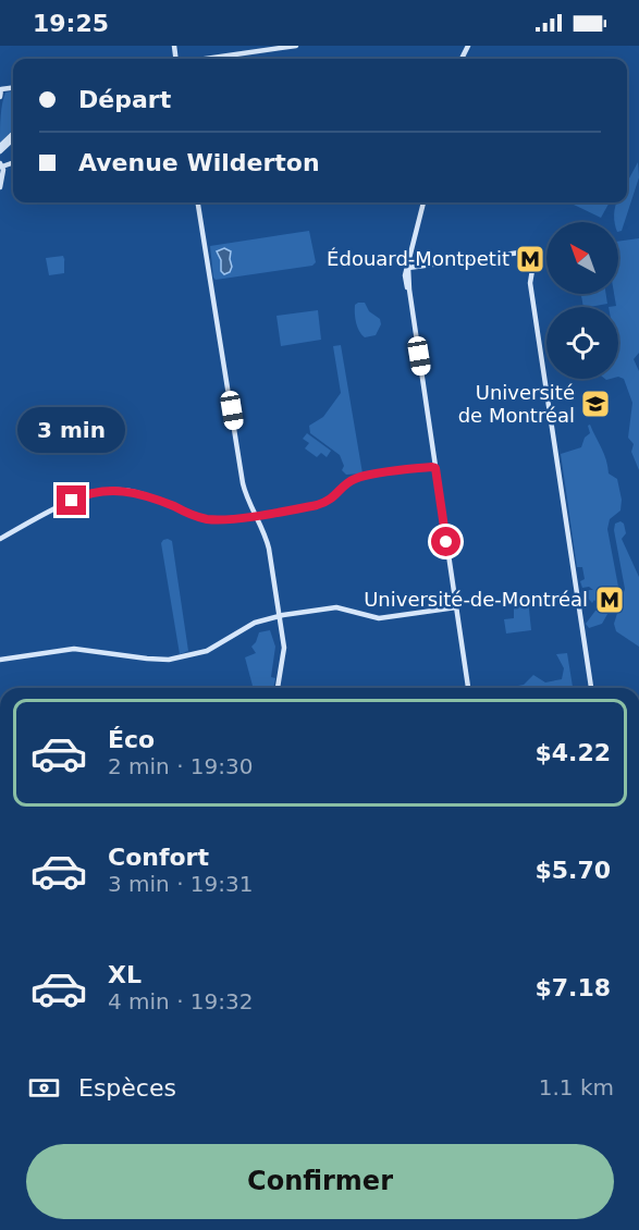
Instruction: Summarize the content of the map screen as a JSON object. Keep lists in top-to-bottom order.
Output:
{
  "places": {
    "metro station": ["Édouard-Montpetit", "Université-de-Montréal"],
    "school or university": ["Université de Montréal"]
  },
  "north": "top left",
  "page": {
    "status": "19:25",
    "banner": ["Départ", "Avenue Wilderton"],
    "bubble": "3 min",
    "list": [
      {
        "name": "Éco",
        "note": "2 min · 19:30",
        "value": "$4.22"
      },
      {
        "name": "Confort",
        "note": "3 min · 19:31",
        "value": "$5.70"
      },
      {
        "name": "XL",
        "note": "4 min · 19:32",
        "value": "$7.18"
      }
    ],
    "pay": ["Espèces", "1.1 km"],
    "buttons": "Confirmer"
  }
}
